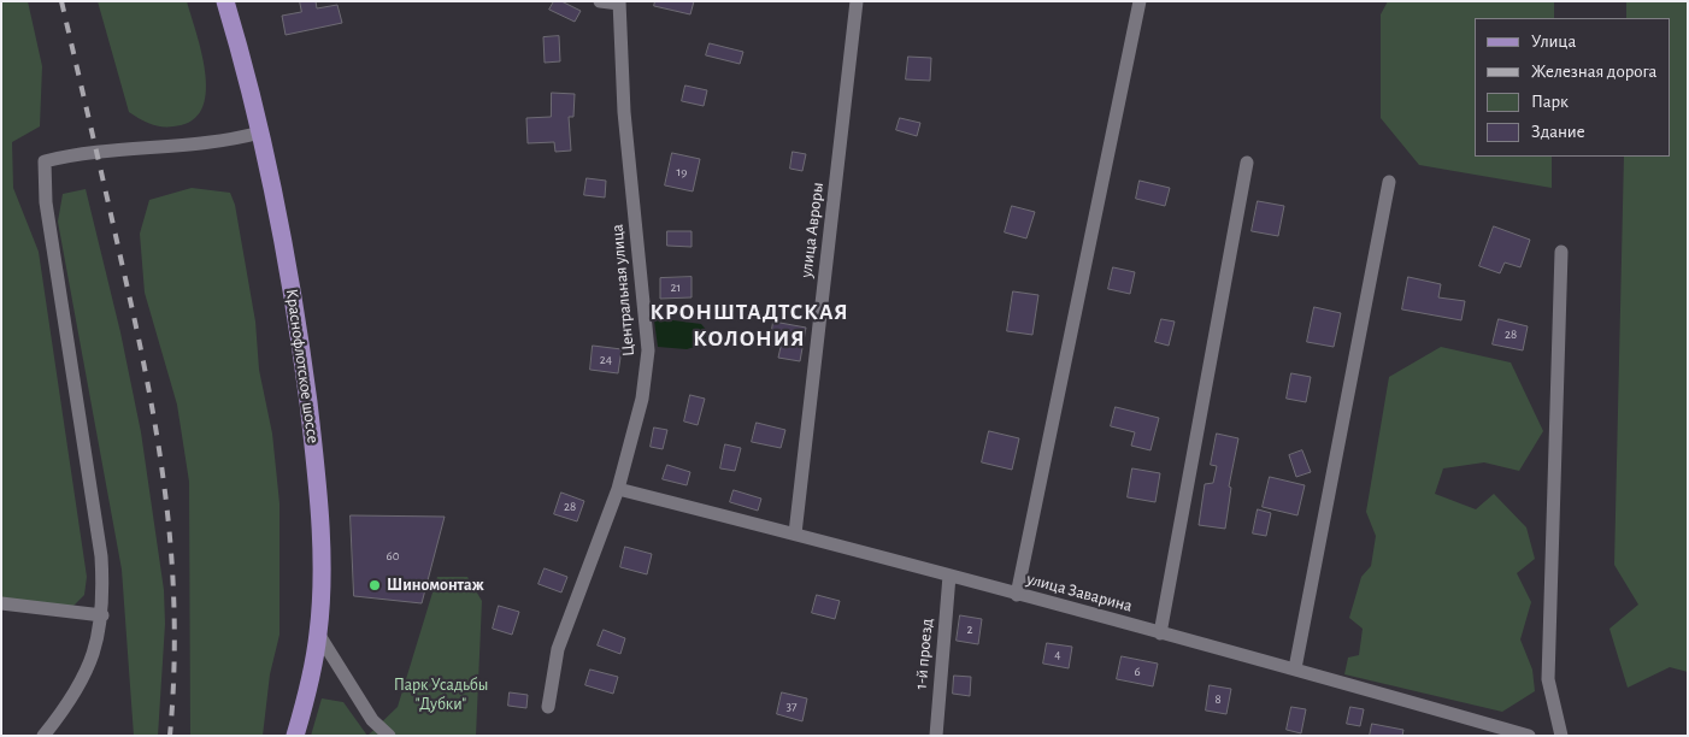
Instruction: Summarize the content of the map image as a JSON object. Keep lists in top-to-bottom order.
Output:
{
  "streets": {
    "main road": ["Краснофлотское шоссе"],
    "street": [
      "улица Авроры",
      "Центральная улица",
      "улица Заварина",
      "1-й проезд"
    ]
  },
  "crossings": [
    ["улица Авроры", "улица Заварина"],
    ["Центральная улица", "улица Заварина"],
    ["улица Заварина", "1-й проезд"]
  ],
  "districts": ["КРОНШТАДТСКАЯ КОЛОНИЯ"],
  "parks": ["Парк Усадьбы \"Дубки\""],
  "places": ["Шиномонтаж"],
  "house_numbers": [
    "19",
    "21",
    "28",
    "24",
    "28",
    "60",
    "2",
    "4",
    "6",
    "8",
    "37"
  ],
  "legend": [
    "Улица",
    "Железная дорога",
    "Парк",
    "Здание"
  ]
}
